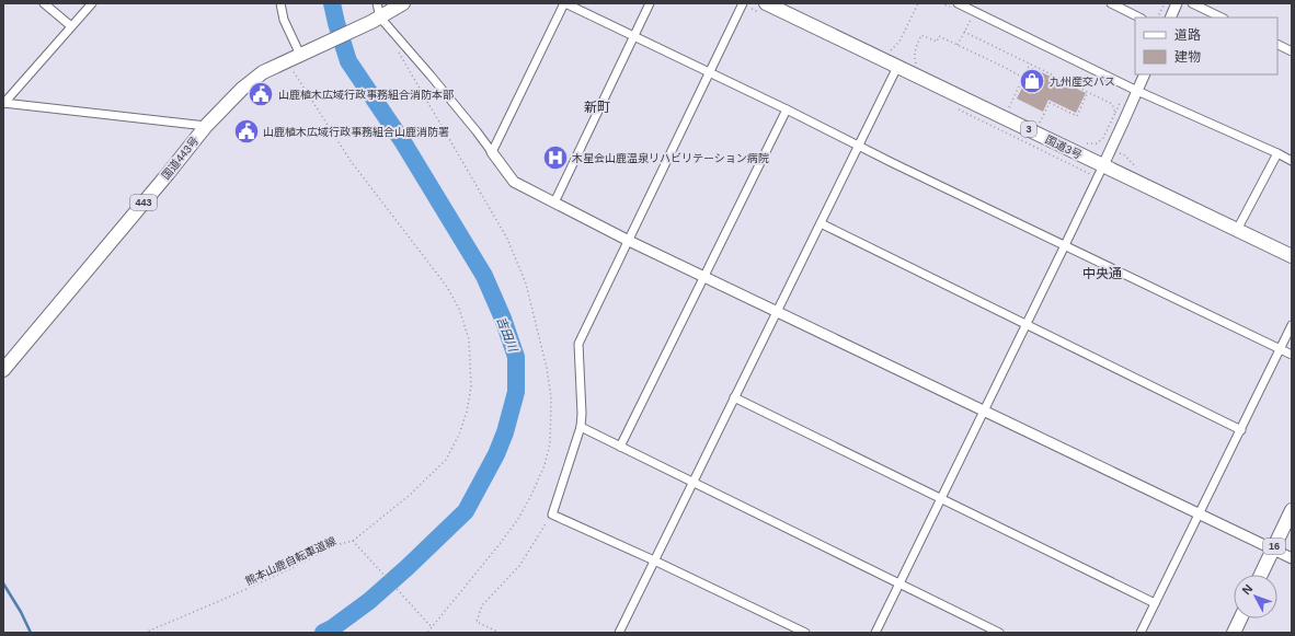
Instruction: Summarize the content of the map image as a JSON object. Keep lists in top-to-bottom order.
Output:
{
  "streets": {
    "main road": [
      "3",
      "国道3号",
      "国道443号",
      "443",
      "16"
    ],
    "path": ["熊本山鹿自転車道線"]
  },
  "districts": ["新町", "中央通"],
  "water": ["吉田川"],
  "places": {
    "shop": ["九州産交バス"],
    "public building": ["山鹿植木広域行政事務組合消防本部", "山鹿植木広域行政事務組合山鹿消防署"],
    "hospital": ["木星会山鹿温泉リハビリテーション病院"]
  },
  "legend": ["道路", "建物"],
  "north": "top left"
}
